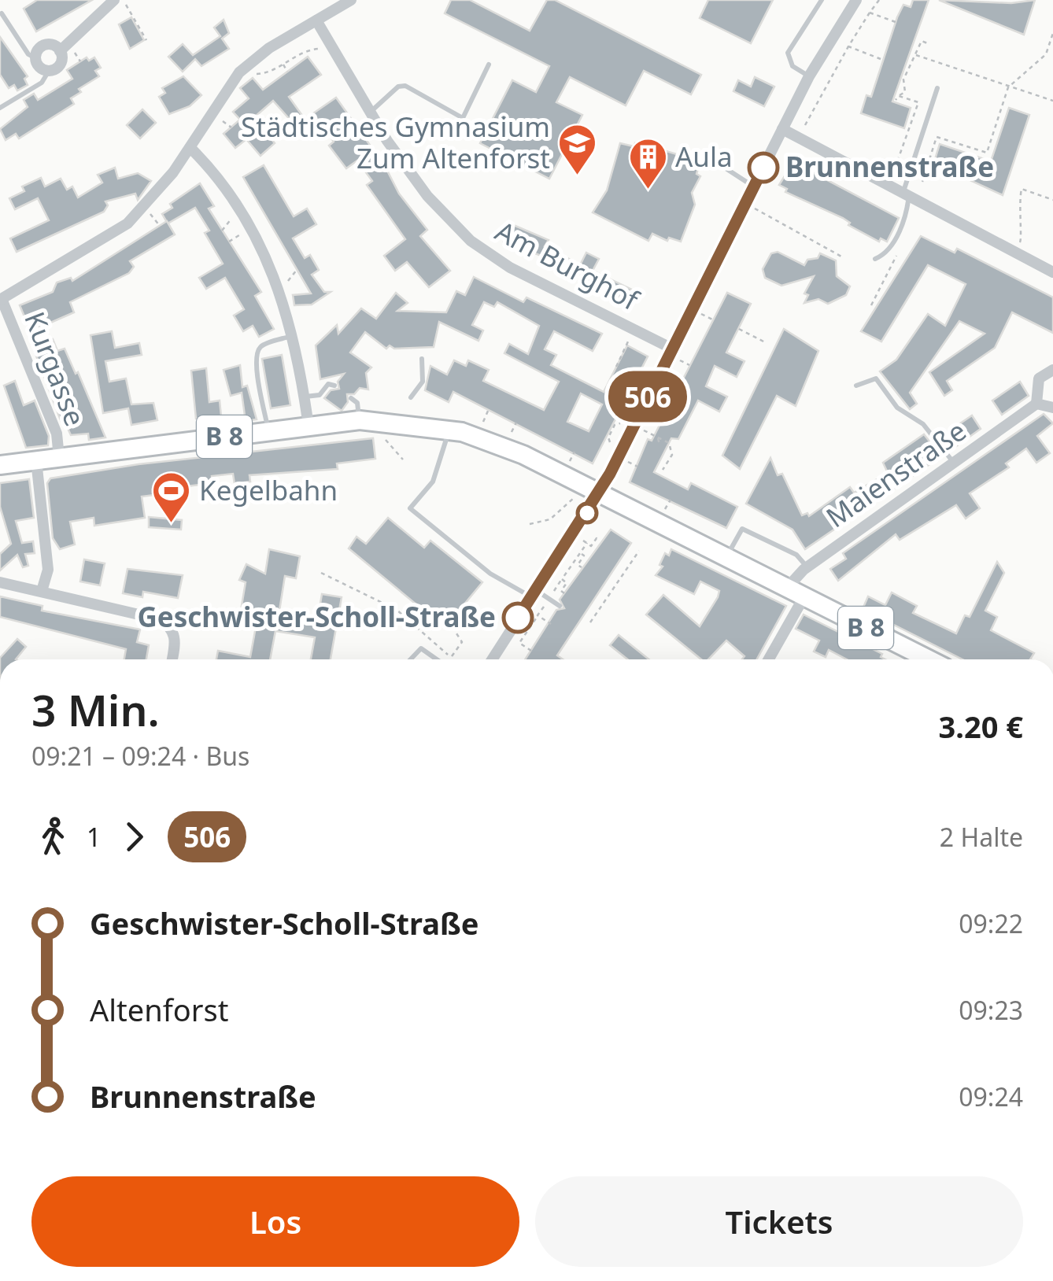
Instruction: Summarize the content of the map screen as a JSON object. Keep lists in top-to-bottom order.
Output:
{
  "streets": {
    "main road": ["B 8"],
    "street": ["Am Burghof", "Kurgasse", "Maienstraße"]
  },
  "crossings": [
    ["Kurgasse", "B 8"],
    ["B 8", "Maienstraße"]
  ],
  "places": {
    "other": ["Brunnenstraße", "Geschwister-Scholl-Straße"],
    "school or university": ["Städtisches Gymnasium Zum Altenforst"],
    "building": ["Aula"],
    "sports": ["Kegelbahn"]
  },
  "lines": ["bus line 506"],
  "page": {
    "on_map": "506",
    "heading": ["3 Min.", "09:21 – 09:24 · Bus", "3.20 €"],
    "legs": ["1", "506", "2 Halte"],
    "list": [
      {
        "name": "Geschwister-Scholl-Straße",
        "value": "09:22"
      },
      {
        "name": "Altenforst",
        "value": "09:23"
      },
      {
        "name": "Brunnenstraße",
        "value": "09:24"
      }
    ],
    "buttons": ["Los", "Tickets"]
  }
}
